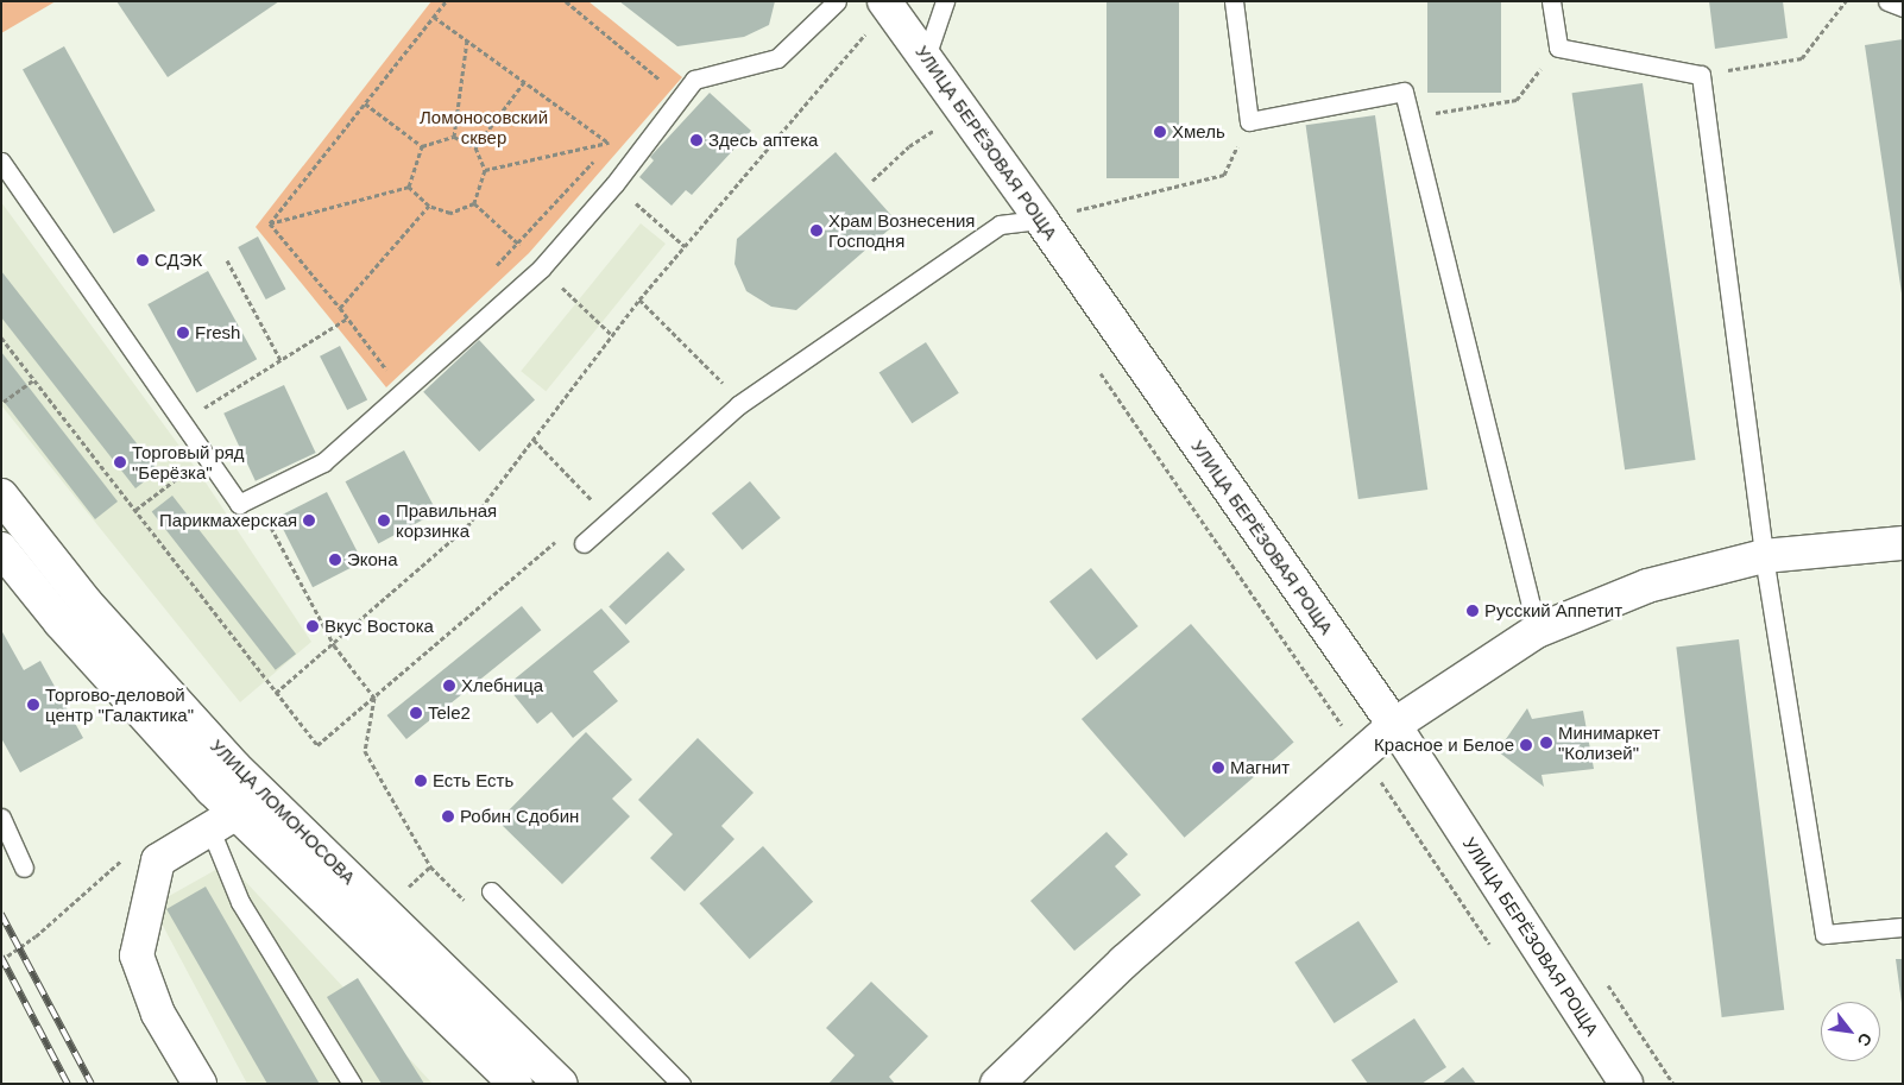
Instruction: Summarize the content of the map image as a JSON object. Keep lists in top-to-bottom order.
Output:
{
  "streets": {
    "street": ["УЛИЦА БЕРЁЗОВАЯ РОЩА", "УЛИЦА ЛОМОНОСОВА"]
  },
  "parks": ["Ломоносовский сквер"],
  "places": [
    "Хмель",
    "Здесь аптека",
    "Храм Вознесения Господня",
    "СДЭК",
    "Fresh",
    "Торговый ряд \"Берёзка\"",
    "Парикмахерская",
    "Правильная корзинка",
    "Экона",
    "Русский Аппетит",
    "Вкус Востока",
    "Хлебница",
    "Торгово-деловой центр \"Галактика\"",
    "Tele2",
    "Минимаркет \"Колизей\"",
    "Красное и Белое",
    "Магнит",
    "Есть Есть",
    "Робин Сдобин"
  ],
  "north": "bottom right"
}
